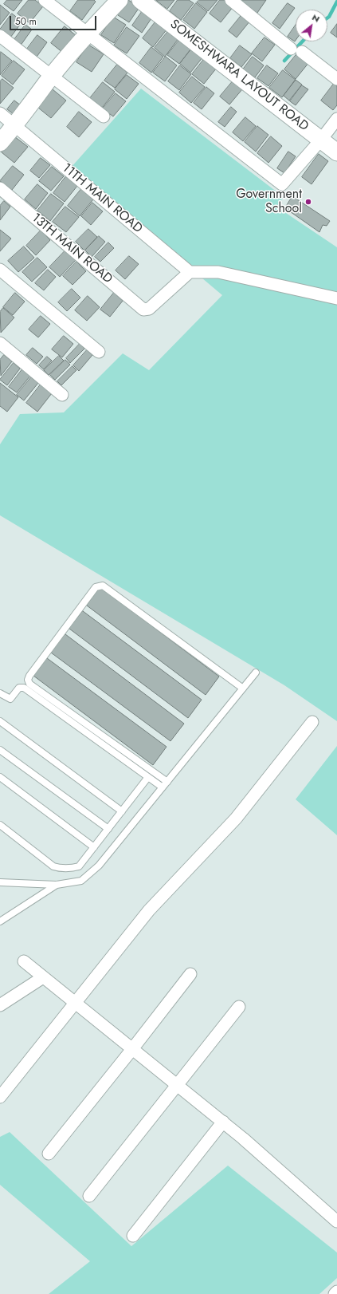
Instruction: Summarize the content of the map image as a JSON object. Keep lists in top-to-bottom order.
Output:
{
  "streets": {
    "street": ["SOMESHWARA LAYOUT ROAD", "11TH MAIN ROAD", "13TH MAIN ROAD"]
  },
  "crossings": [
    ["11TH MAIN ROAD", "13TH MAIN ROAD"]
  ],
  "places": ["Government School"],
  "scale_bar": "50 m",
  "north": "top right"
}
